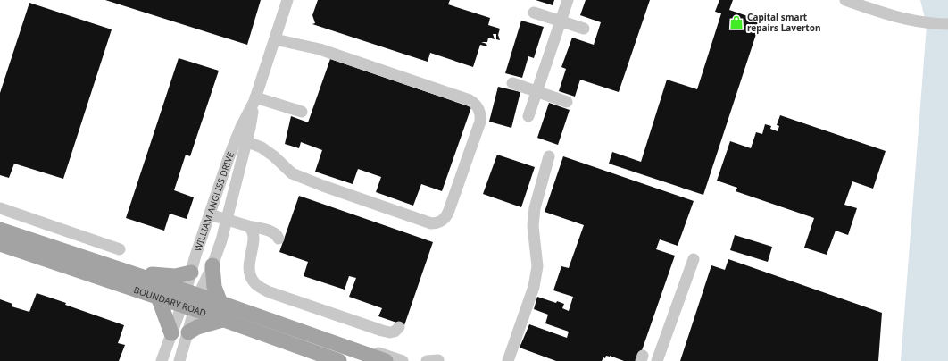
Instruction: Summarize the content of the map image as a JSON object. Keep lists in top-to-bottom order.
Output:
{
  "streets": {
    "main road": ["BOUNDARY ROAD"],
    "street": ["WILLIAM ANGLISS DRIVE"]
  },
  "crossings": [
    ["WILLIAM ANGLISS DRIVE", "BOUNDARY ROAD"]
  ],
  "places": {
    "shop": ["Capital smart repairs Laverton"]
  }
}
